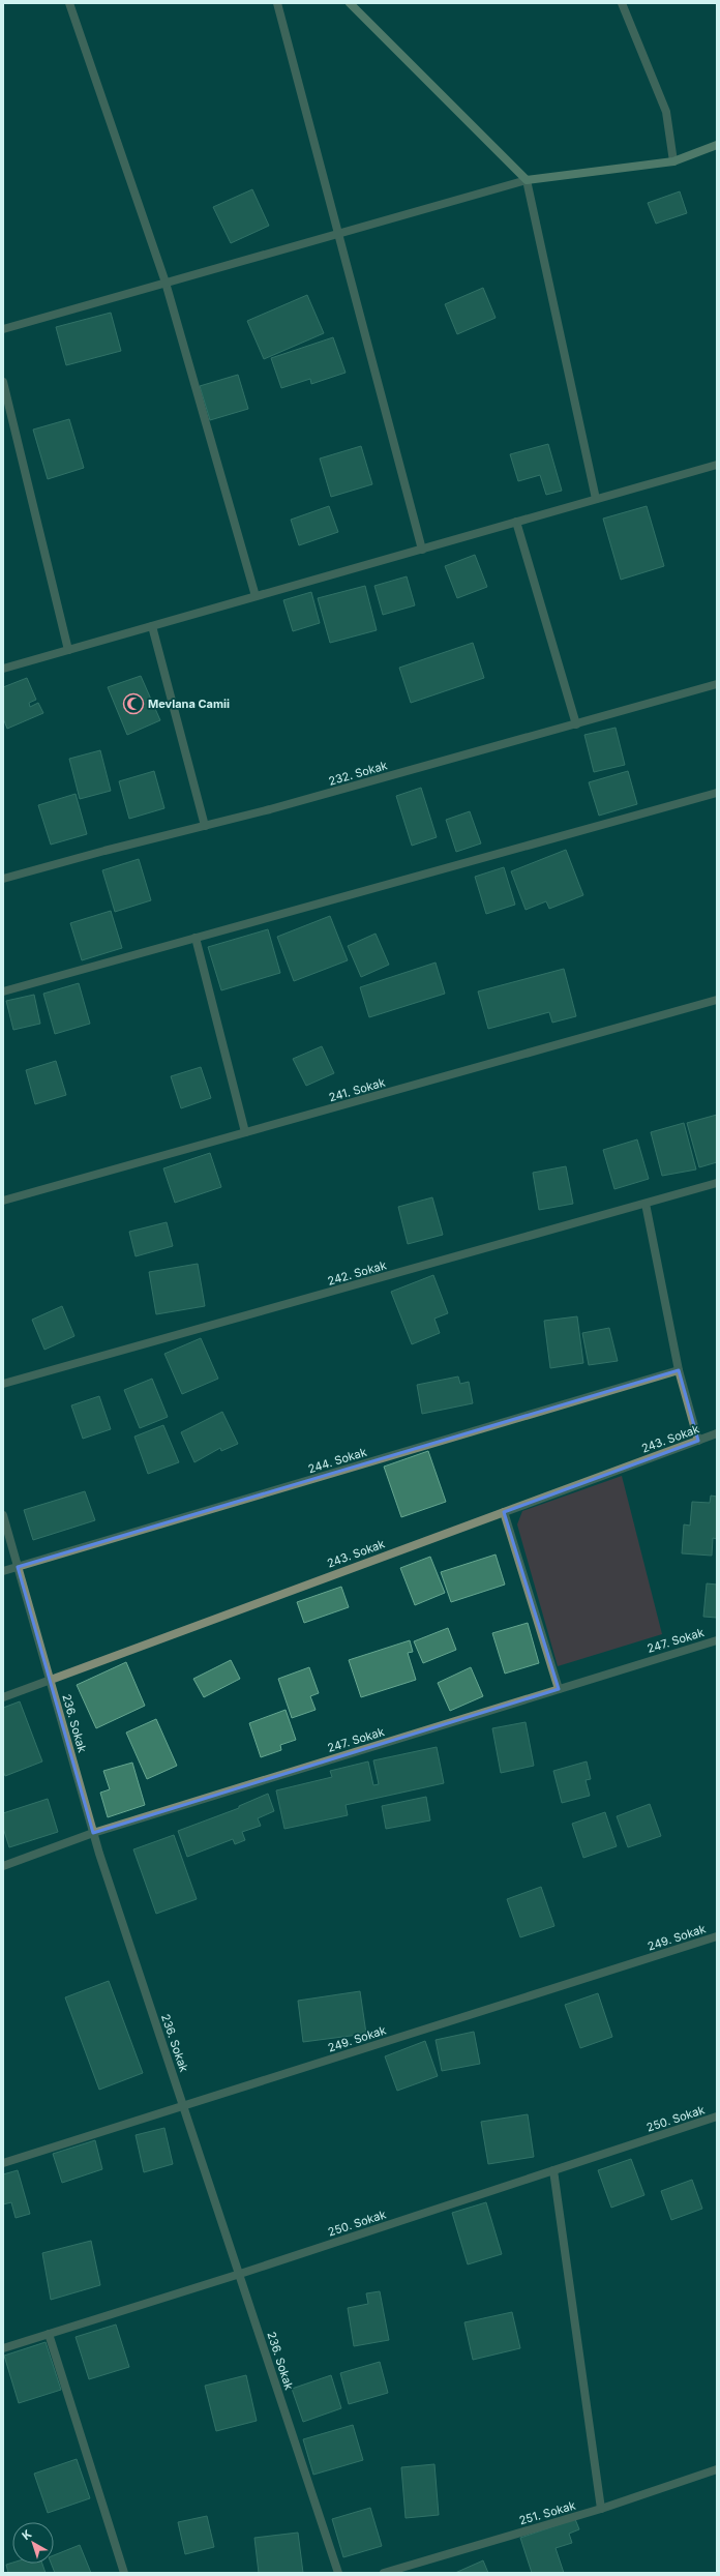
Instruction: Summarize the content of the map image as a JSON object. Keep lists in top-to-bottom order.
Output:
{
  "streets": {
    "street": [
      "232. Sokak",
      "241. Sokak",
      "242. Sokak",
      "243. Sokak",
      "244. Sokak",
      "247. Sokak",
      "236. Sokak",
      "249. Sokak",
      "250. Sokak",
      "251. Sokak"
    ]
  },
  "crossings": [
    ["243. Sokak", "236. Sokak"],
    ["244. Sokak", "236. Sokak"],
    ["247. Sokak", "236. Sokak"],
    ["236. Sokak", "249. Sokak"],
    ["236. Sokak", "250. Sokak"]
  ],
  "places": {
    "mosque": ["Mevlana Camii"]
  },
  "north": "top left"
}
